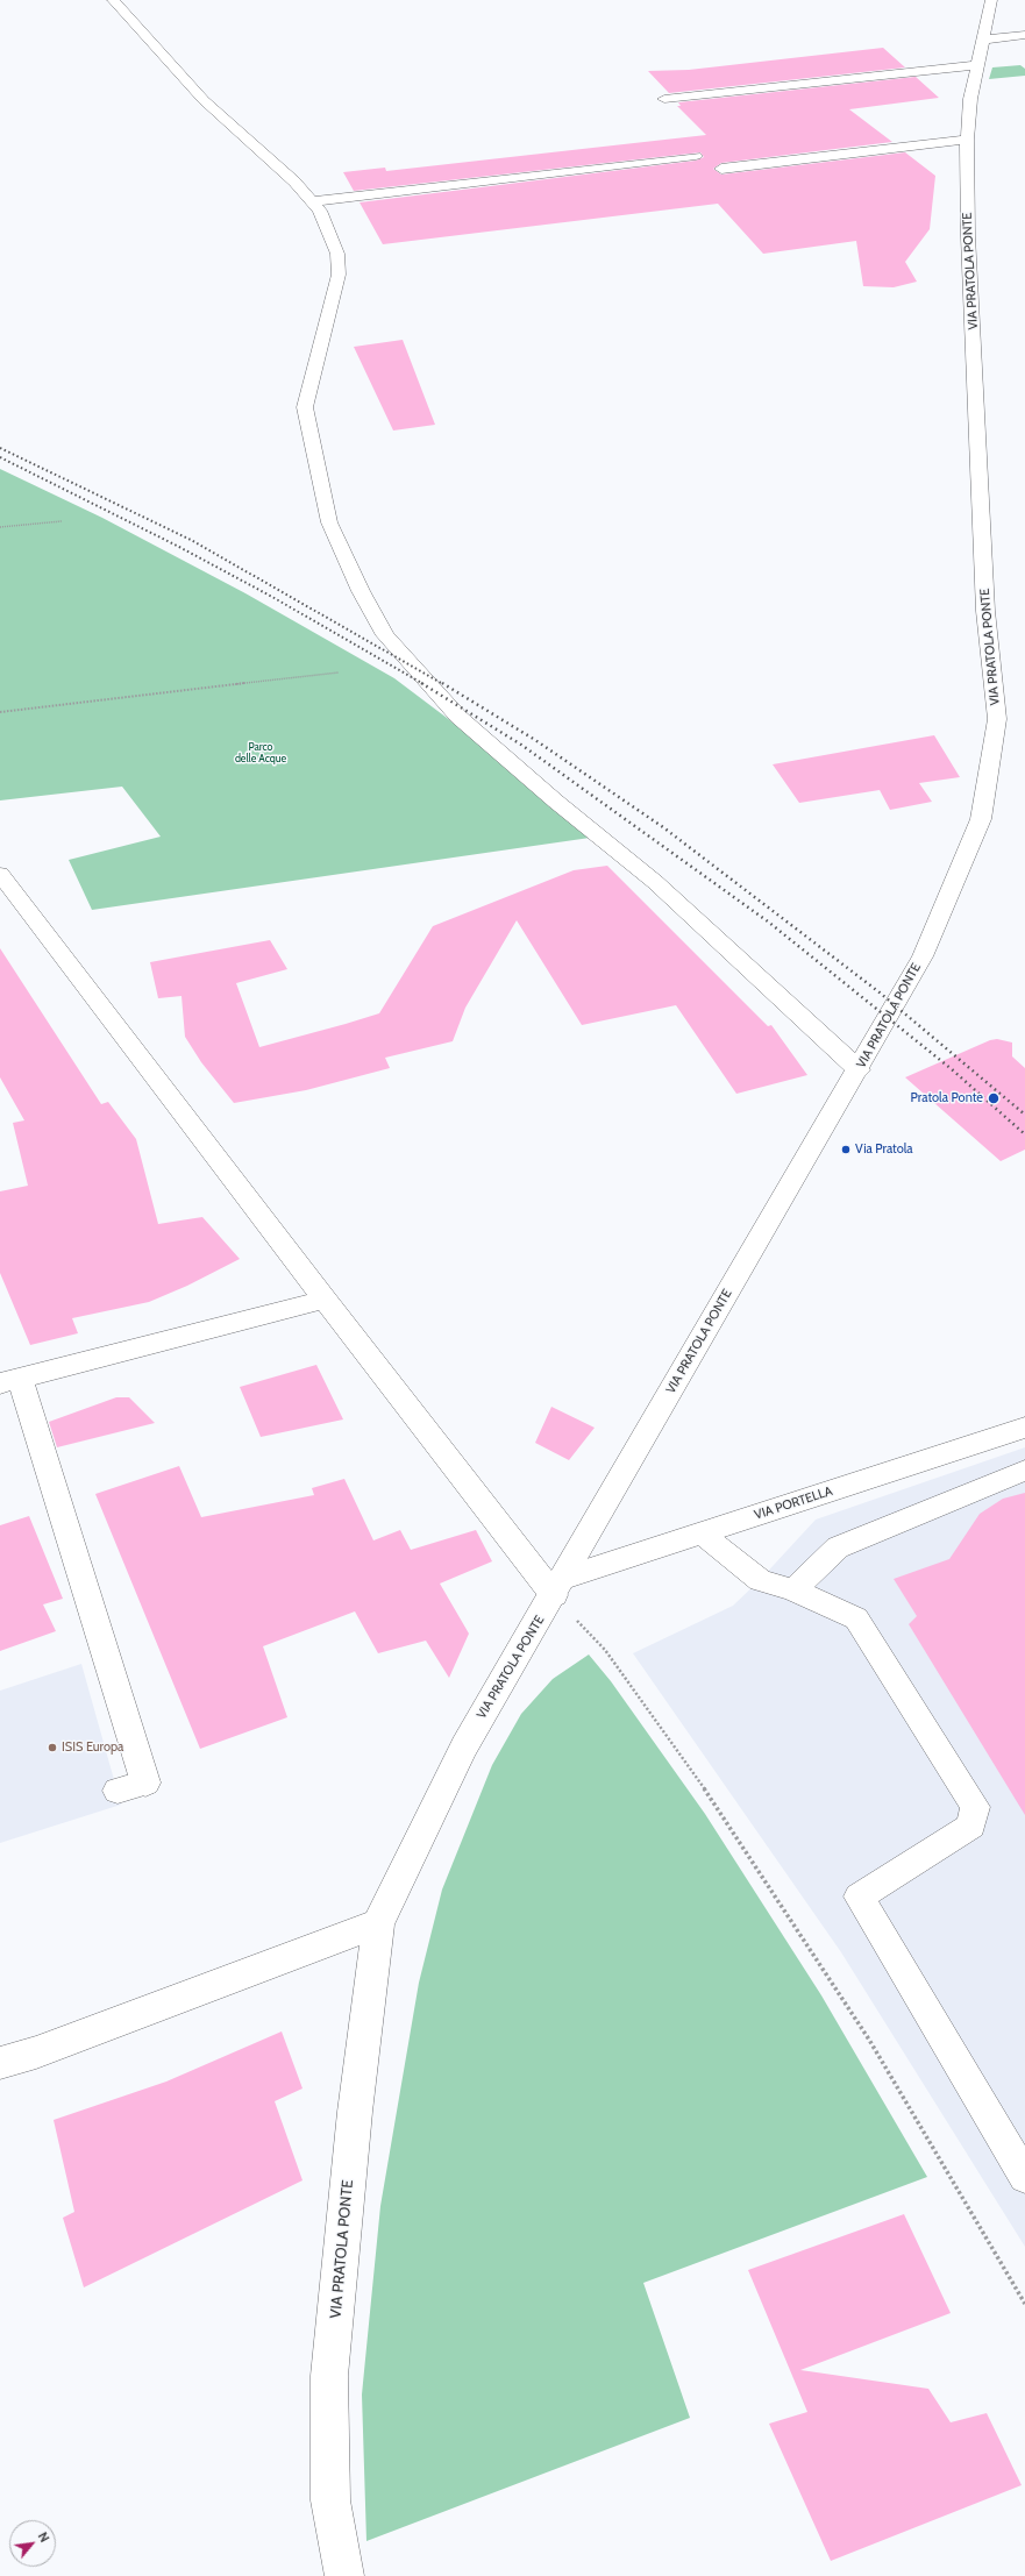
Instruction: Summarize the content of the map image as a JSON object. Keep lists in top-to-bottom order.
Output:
{
  "streets": {
    "street": ["VIA PRATOLA PONTE", "VIA PORTELLA"]
  },
  "crossings": [
    ["VIA PRATOLA PONTE", "VIA PORTELLA"]
  ],
  "parks": ["Parco delle Acque"],
  "places": ["Pratola Ponte", "Via Pratola", "ISIS Europa"],
  "north": "top right"
}
